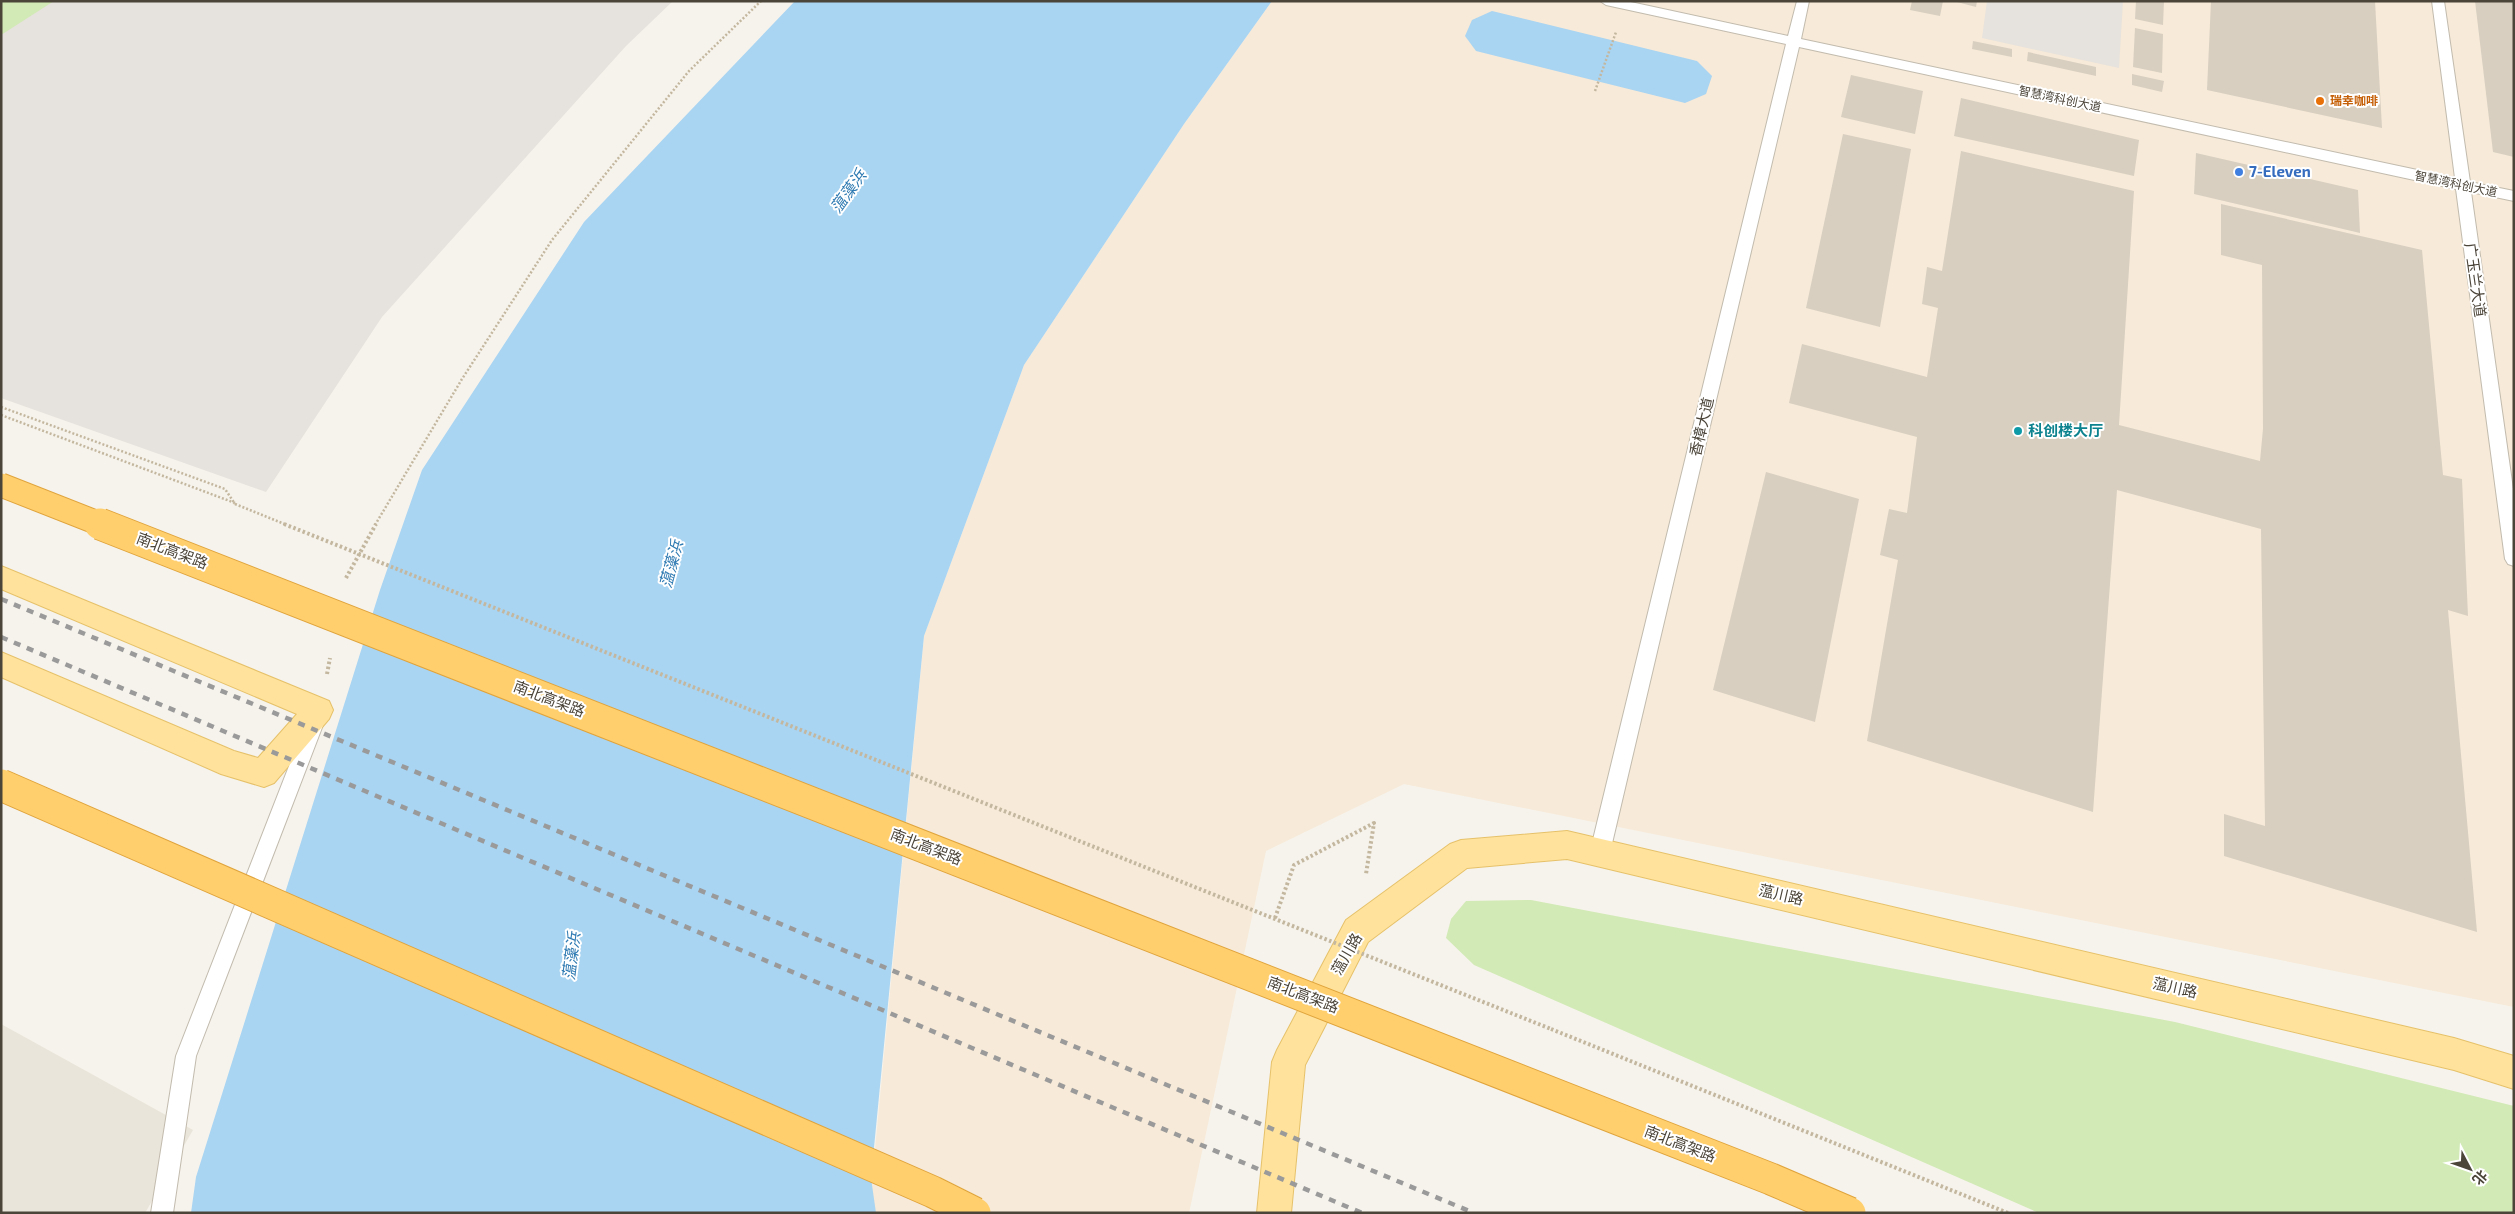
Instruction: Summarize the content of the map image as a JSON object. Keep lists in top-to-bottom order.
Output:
{
  "streets": {
    "highway": ["南北高架路"],
    "main road": ["蕰川路"],
    "lane": ["智慧湾科创大道", "广玉兰大道", "香樟大道"]
  },
  "crossings": [
    ["智慧湾科创大道", "广玉兰大道"],
    ["智慧湾科创大道", "香樟大道"],
    ["香樟大道", "蕰川路"]
  ],
  "water": ["蕰藻浜"],
  "places": ["瑞幸咖啡", "7-Eleven", "科创楼大厅"],
  "north": "bottom right"
}
